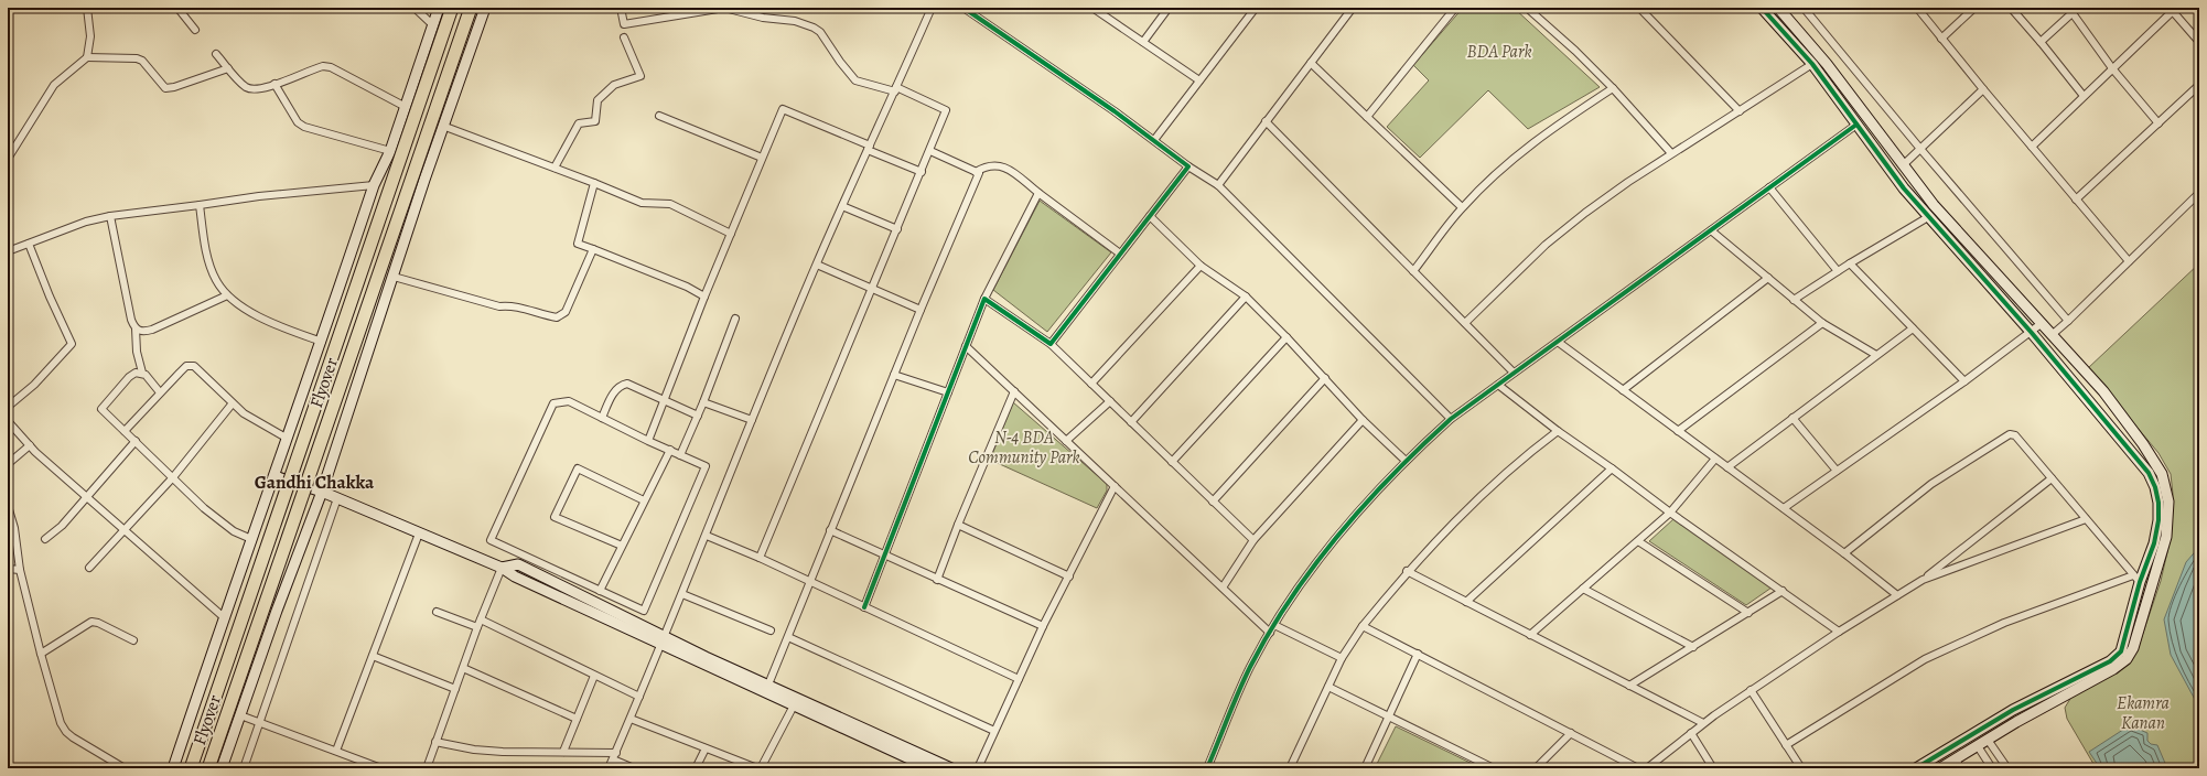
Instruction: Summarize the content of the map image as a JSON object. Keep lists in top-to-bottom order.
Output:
{
  "streets": {
    "highway": ["Flyover"]
  },
  "districts": ["Gandhi Chakka"],
  "parks": ["BDA Park", "N-4 BDA Community Park", "Ekamra Kanan"]
}
